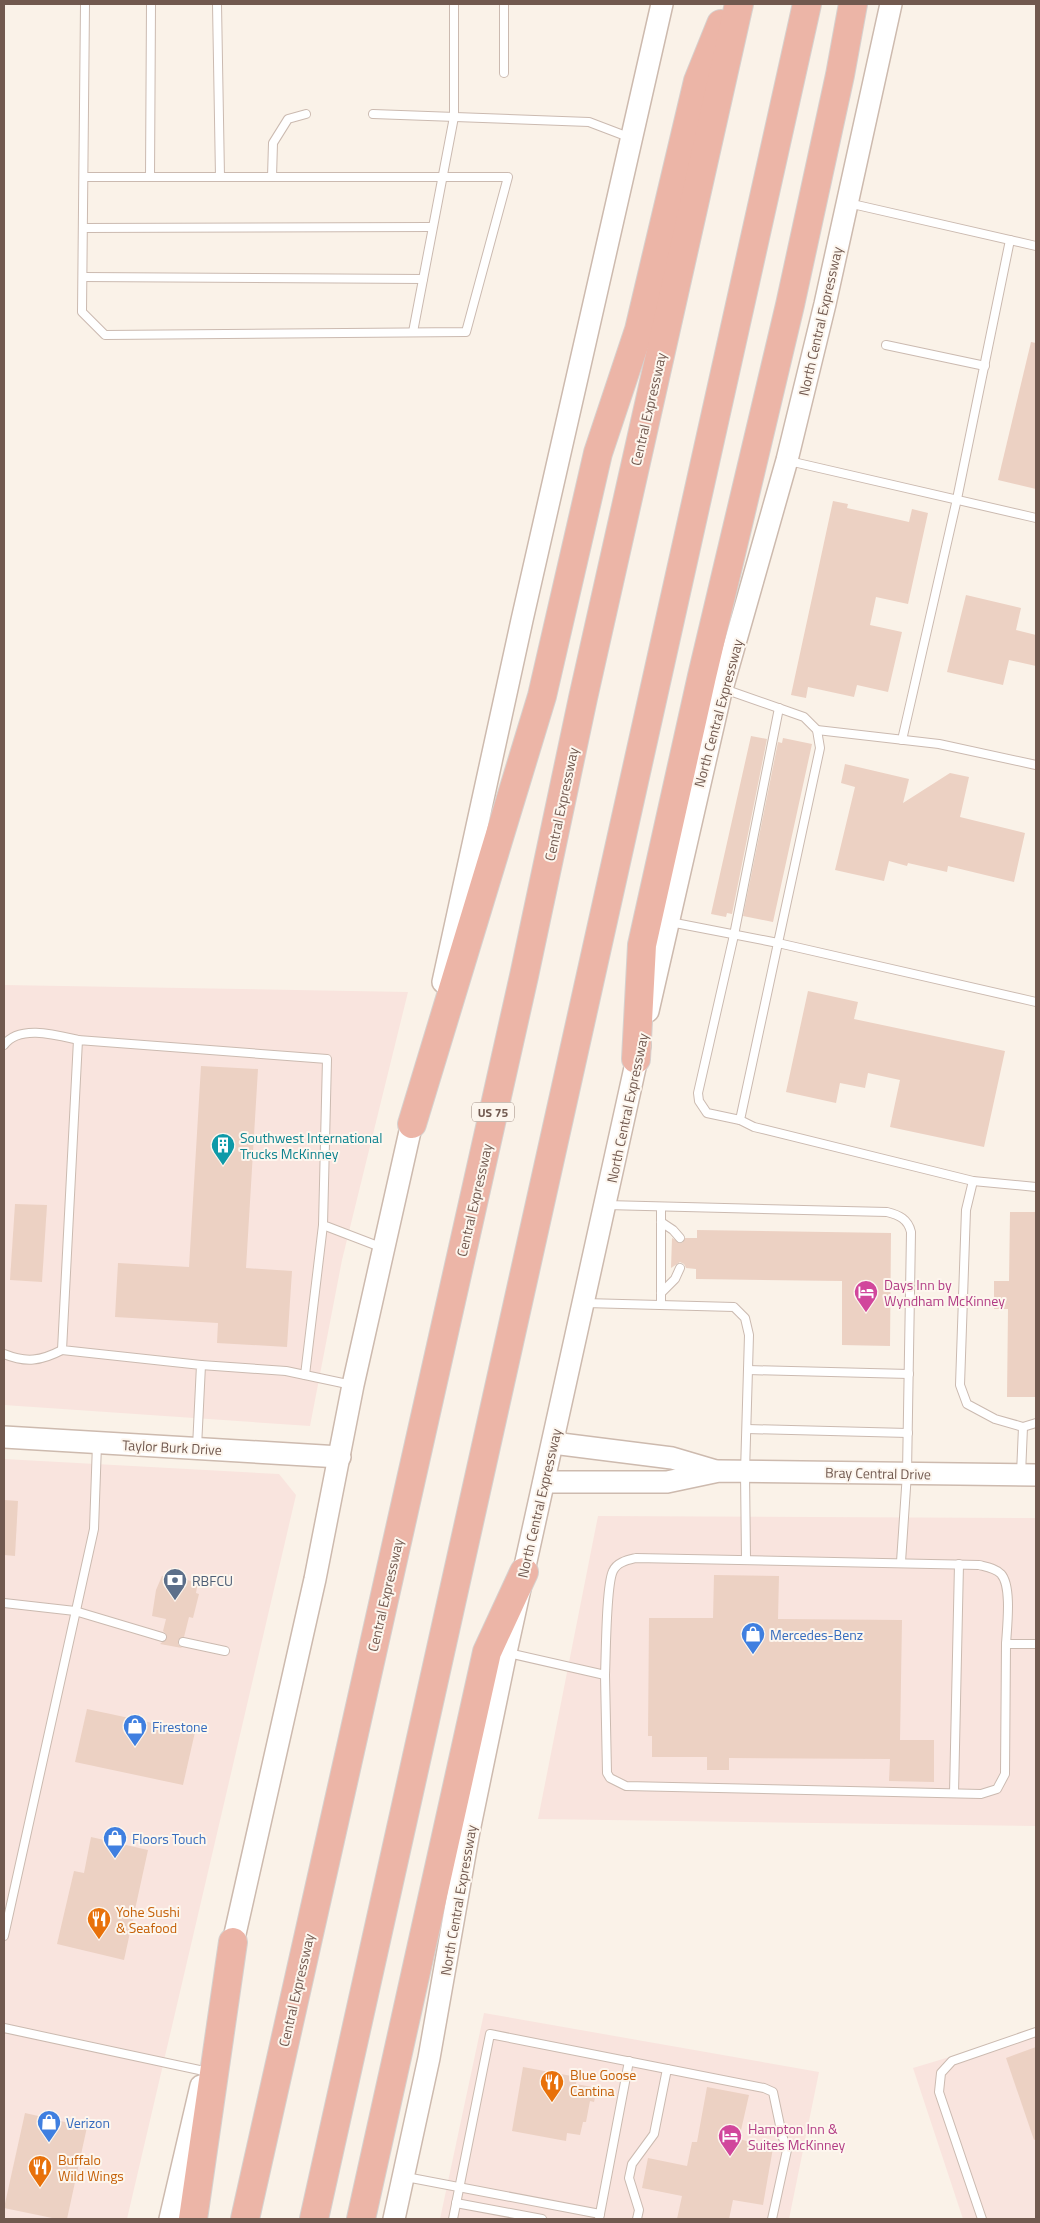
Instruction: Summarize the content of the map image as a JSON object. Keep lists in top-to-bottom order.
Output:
{
  "streets": {
    "highway": ["Central Expressway", "US 75"],
    "main road": ["North Central Expressway", "Taylor Burk Drive", "Bray Central Drive"]
  },
  "crossings": [
    ["North Central Expressway", "Bray Central Drive"]
  ],
  "places": {
    "building": ["Southwest International Trucks McKinney"],
    "hotel": ["Days Inn by Wyndham McKinney", "Hampton Inn & Suites McKinney"],
    "bank": ["RBFCU"],
    "shop": [
      "Mercedes-Benz",
      "Firestone",
      "Floors Touch",
      "Verizon"
    ],
    "restaurant": ["Yohe Sushi & Seafood", "Blue Goose Cantina", "Buffalo Wild Wings"]
  }
}
